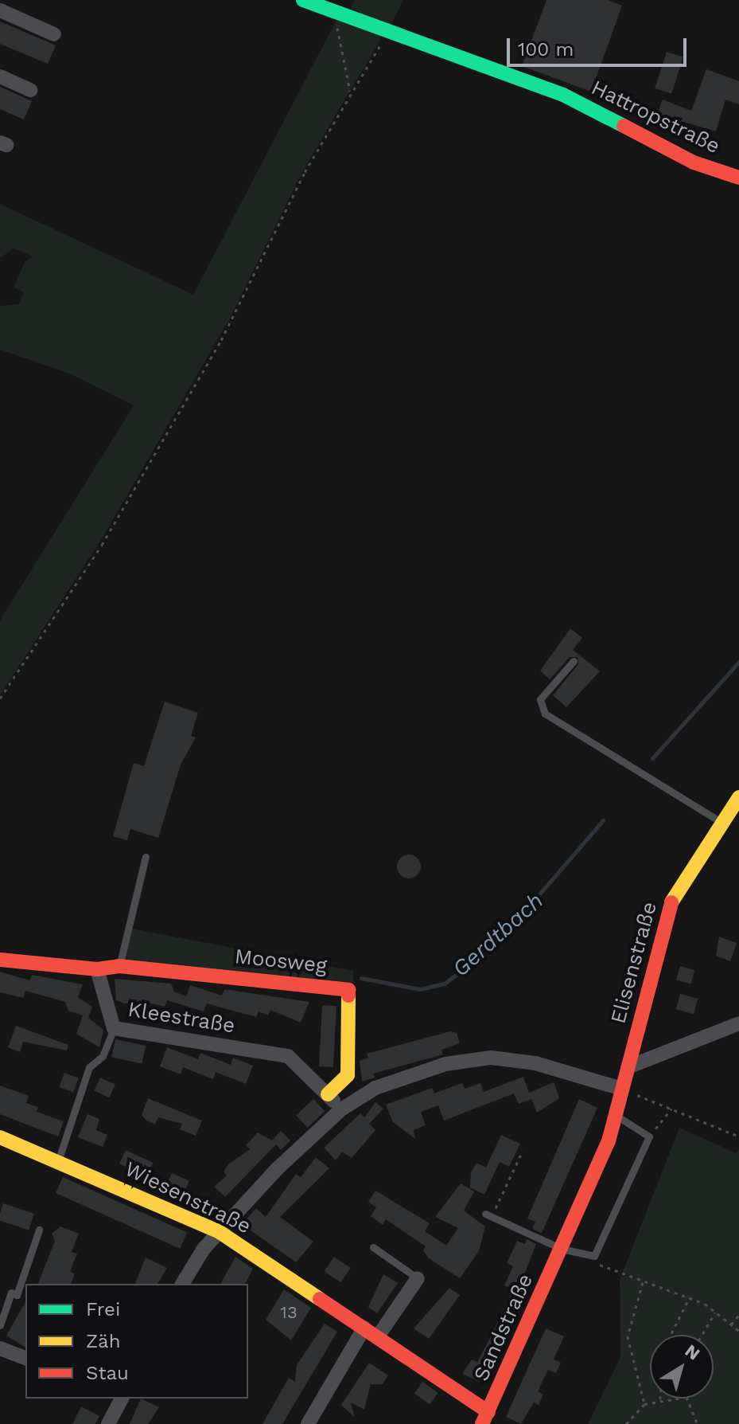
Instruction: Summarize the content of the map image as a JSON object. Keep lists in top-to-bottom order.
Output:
{
  "streets": {
    "street": [
      "Hattropstraße",
      "Moosweg",
      "Elisenstraße",
      "Kleestraße",
      "Wiesenstraße",
      "Sandstraße"
    ]
  },
  "crossings": [
    ["Moosweg", "Kleestraße"],
    ["Elisenstraße", "Sandstraße"],
    ["Wiesenstraße", "Sandstraße"]
  ],
  "water": ["Gerdtbach"],
  "house_numbers": ["13"],
  "legend": ["Frei", "Zäh", "Stau"],
  "scale_bar": "100 m",
  "north": "top right"
}
